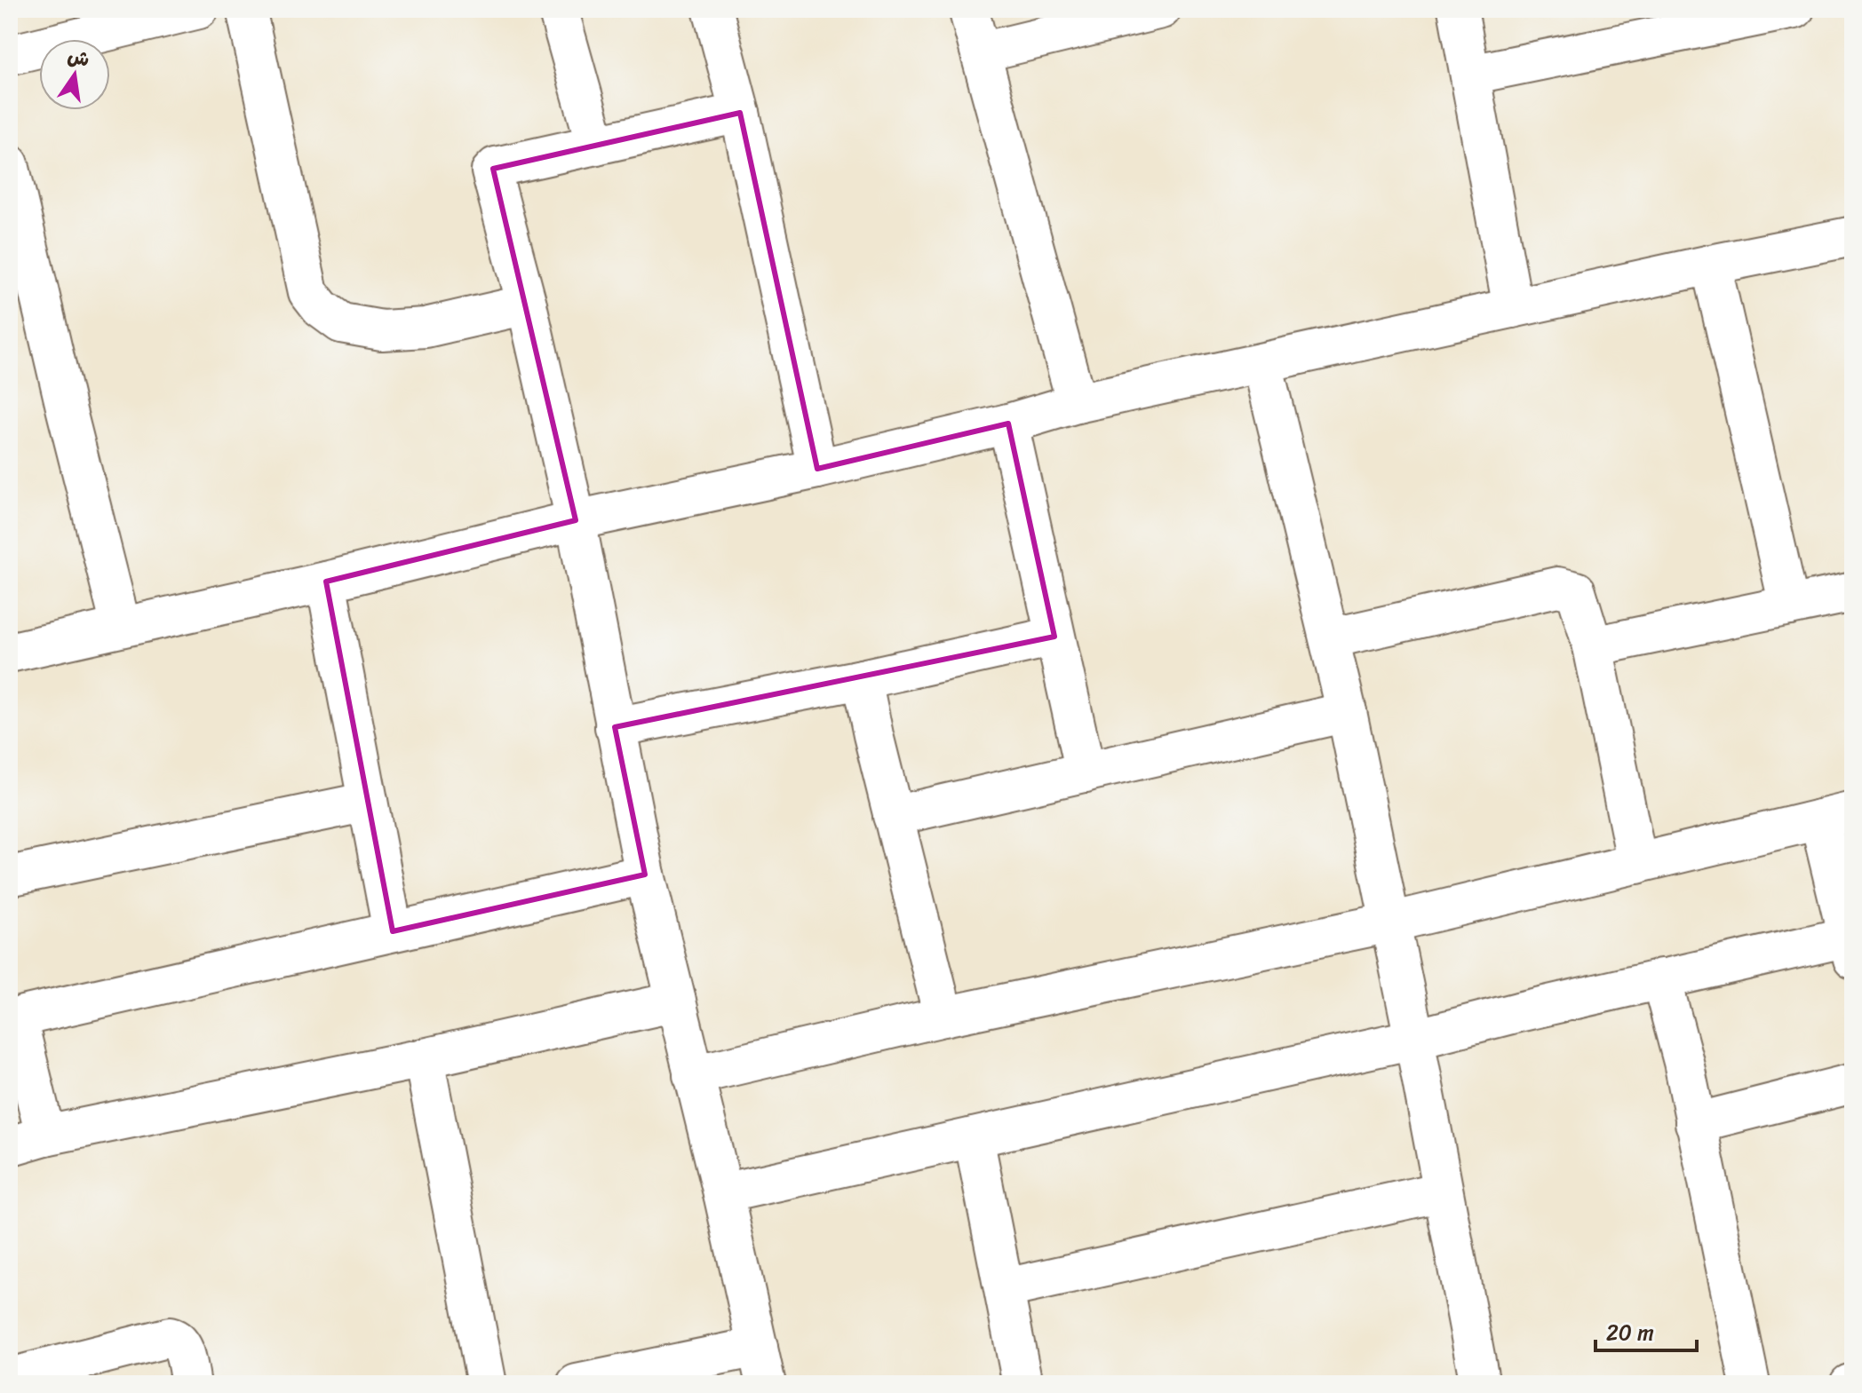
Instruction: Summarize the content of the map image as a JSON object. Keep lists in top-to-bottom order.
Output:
{
  "scale_bar": "20 m",
  "north": "top"
}
